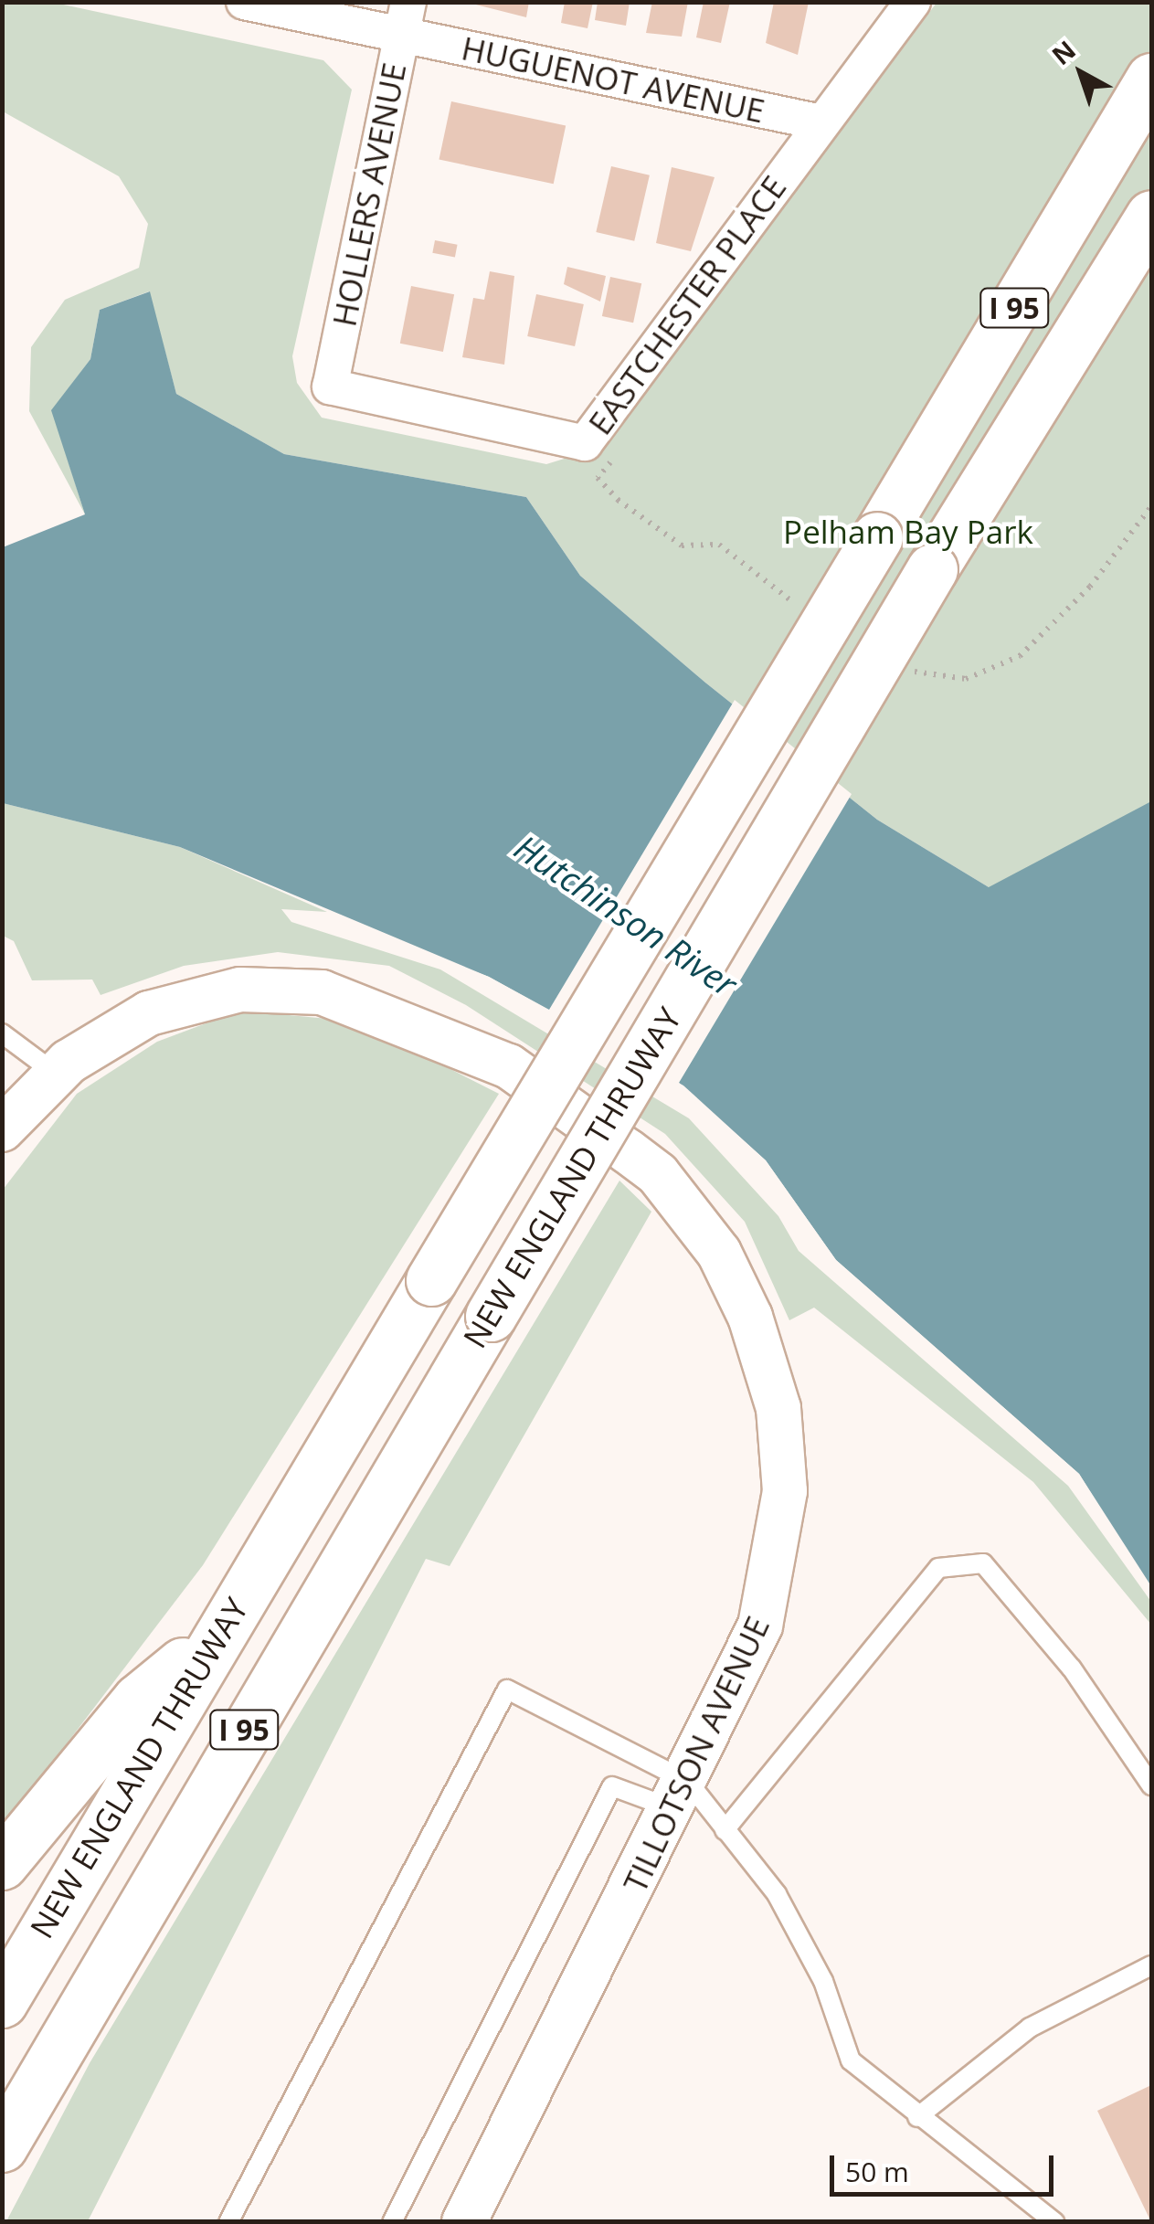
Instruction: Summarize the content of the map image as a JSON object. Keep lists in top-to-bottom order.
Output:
{
  "streets": {
    "highway": ["I 95", "NEW ENGLAND THRUWAY"],
    "street": [
      "HUGUENOT AVENUE",
      "HOLLERS AVENUE",
      "EASTCHESTER PLACE",
      "TILLOTSON AVENUE"
    ]
  },
  "crossings": [
    ["HUGUENOT AVENUE", "HOLLERS AVENUE"],
    ["HUGUENOT AVENUE", "EASTCHESTER PLACE"],
    ["HOLLERS AVENUE", "EASTCHESTER PLACE"]
  ],
  "water": ["Hutchinson River"],
  "parks": ["Pelham Bay Park"],
  "scale_bar": "50 m",
  "north": "top left"
}
